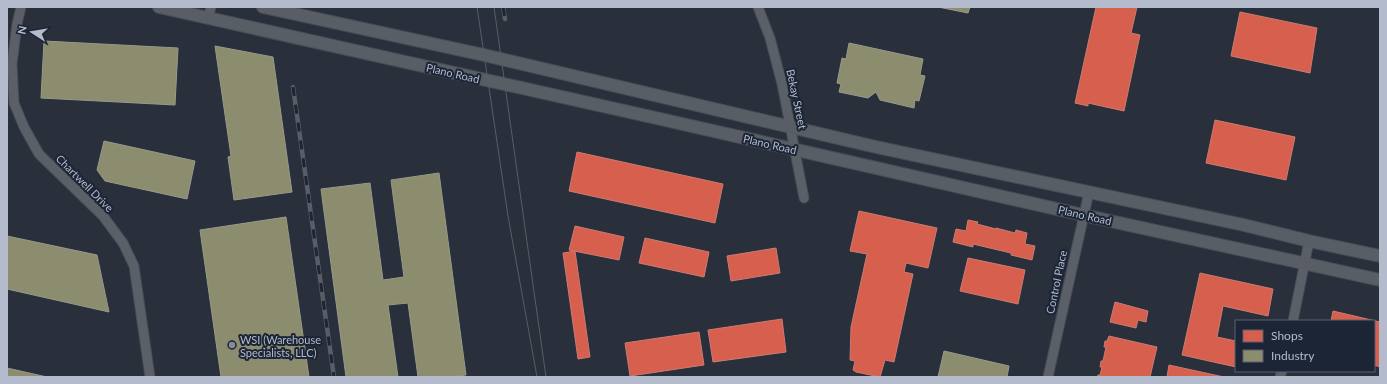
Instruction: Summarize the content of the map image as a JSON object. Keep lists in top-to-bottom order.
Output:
{
  "streets": {
    "main road": ["Plano Road"],
    "street": ["Bekay Street", "Chartwell Drive", "Control Place"]
  },
  "crossings": [
    ["Plano Road", "Bekay Street"],
    ["Plano Road", "Control Place"]
  ],
  "places": ["WSI (Warehouse Specialists, LLC)"],
  "legend": ["Shops", "Industry"],
  "north": "left"
}
